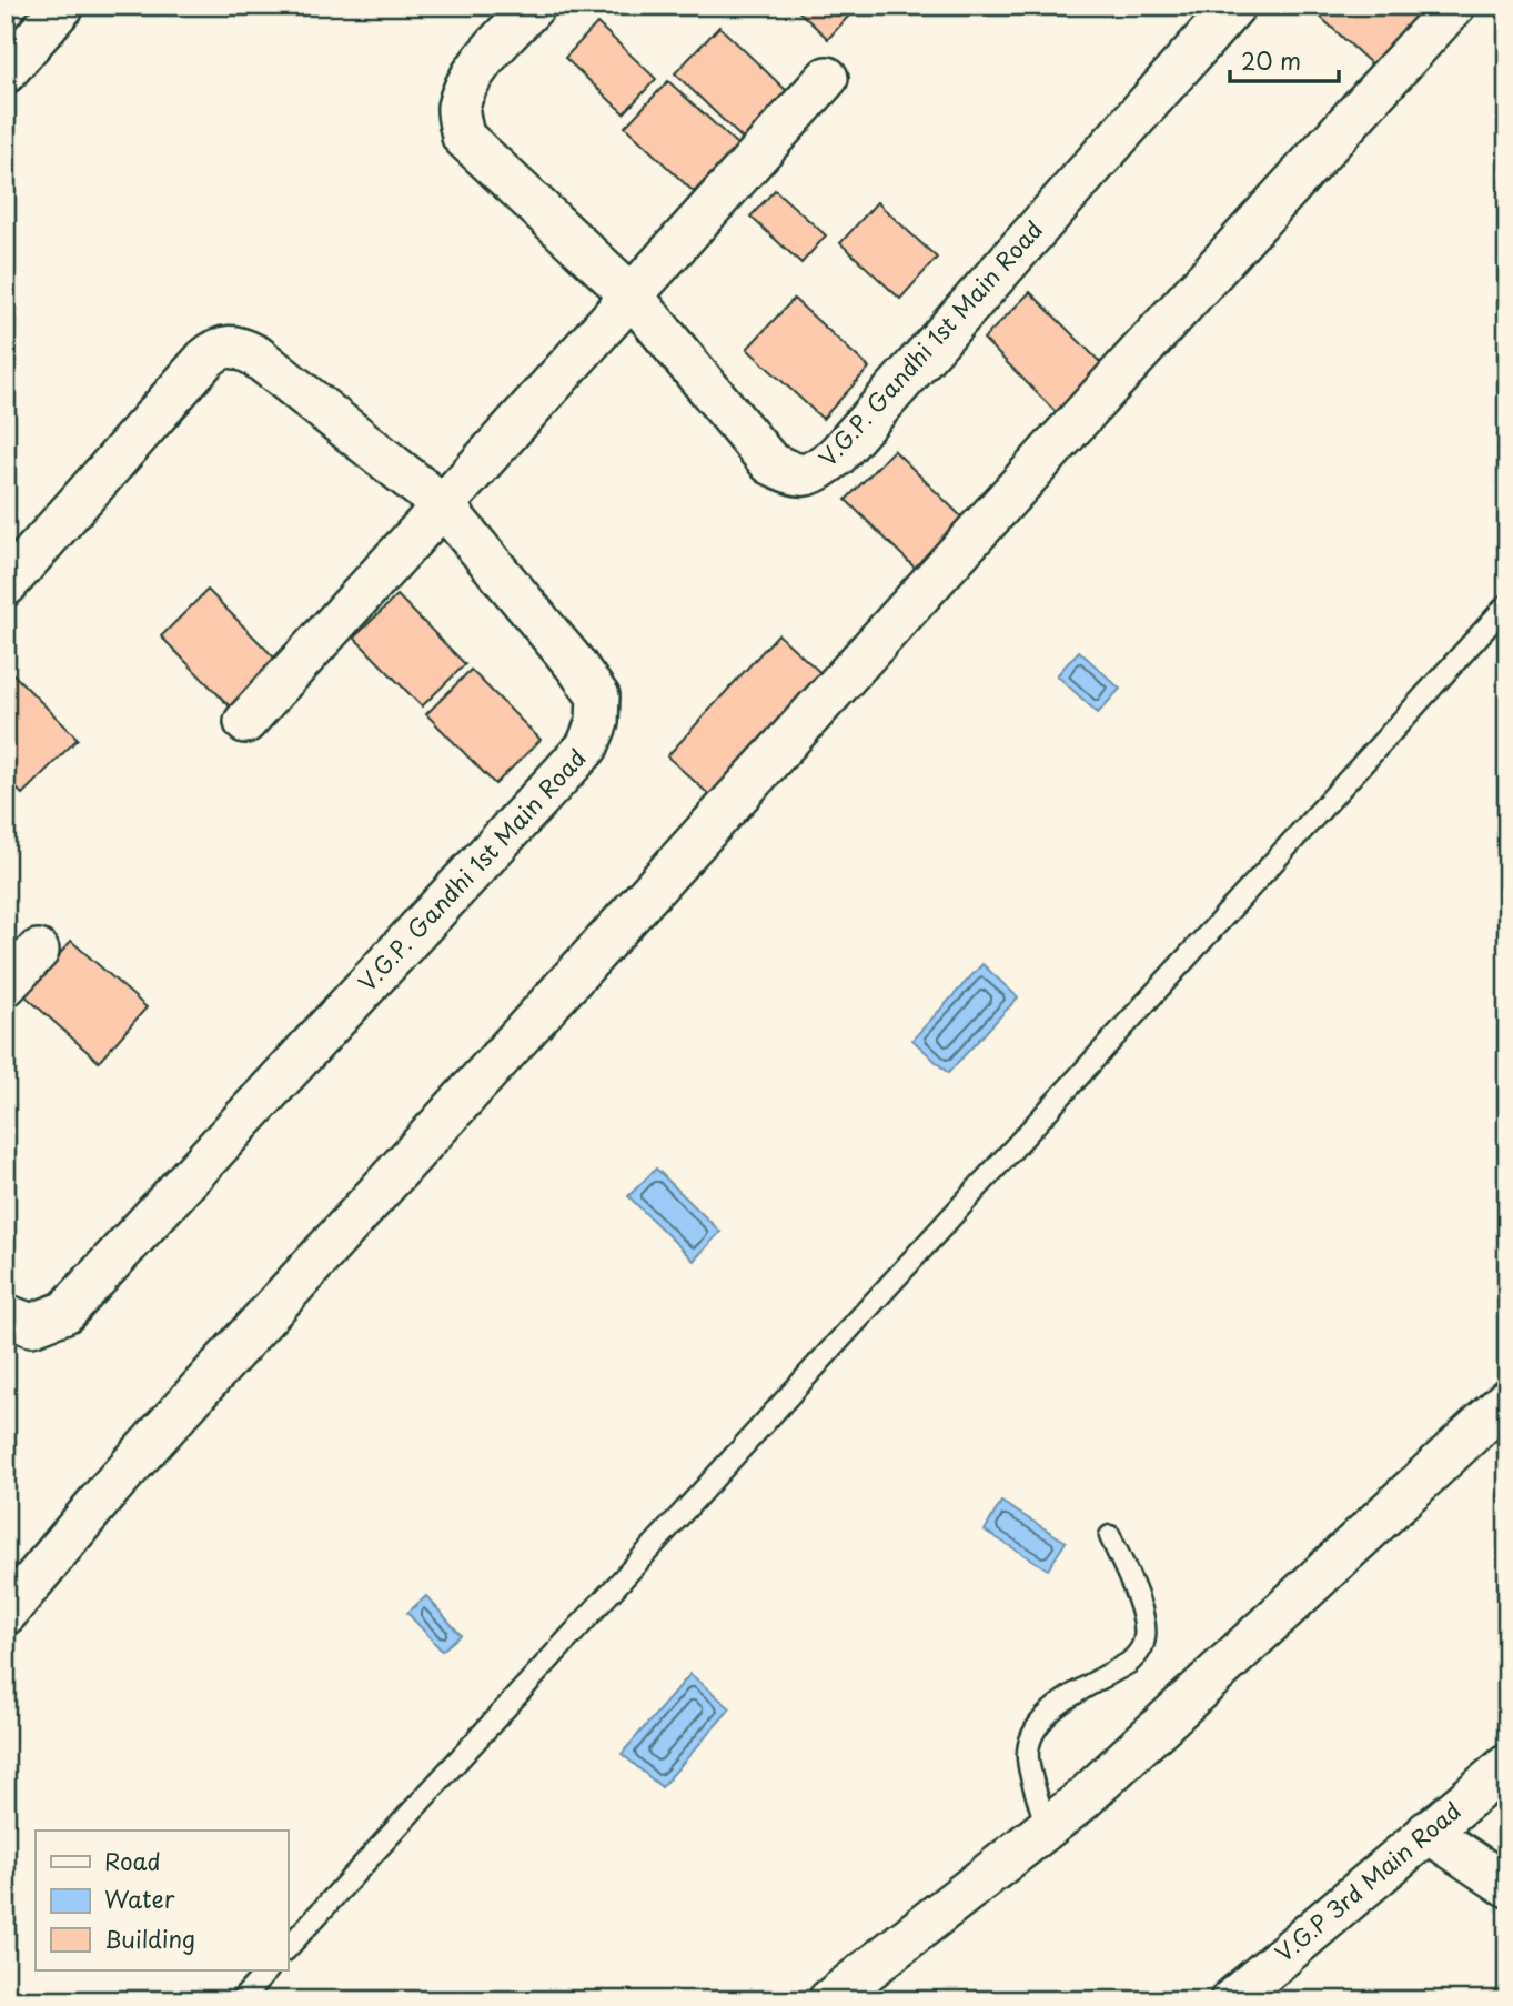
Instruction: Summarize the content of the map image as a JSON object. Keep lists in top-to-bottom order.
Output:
{
  "streets": {
    "street": ["V.G.P. Gandhi 1st Main Road", "V.G.P 3rd Main Road"]
  },
  "legend": ["Road", "Water", "Building"],
  "scale_bar": "20 m"
}
